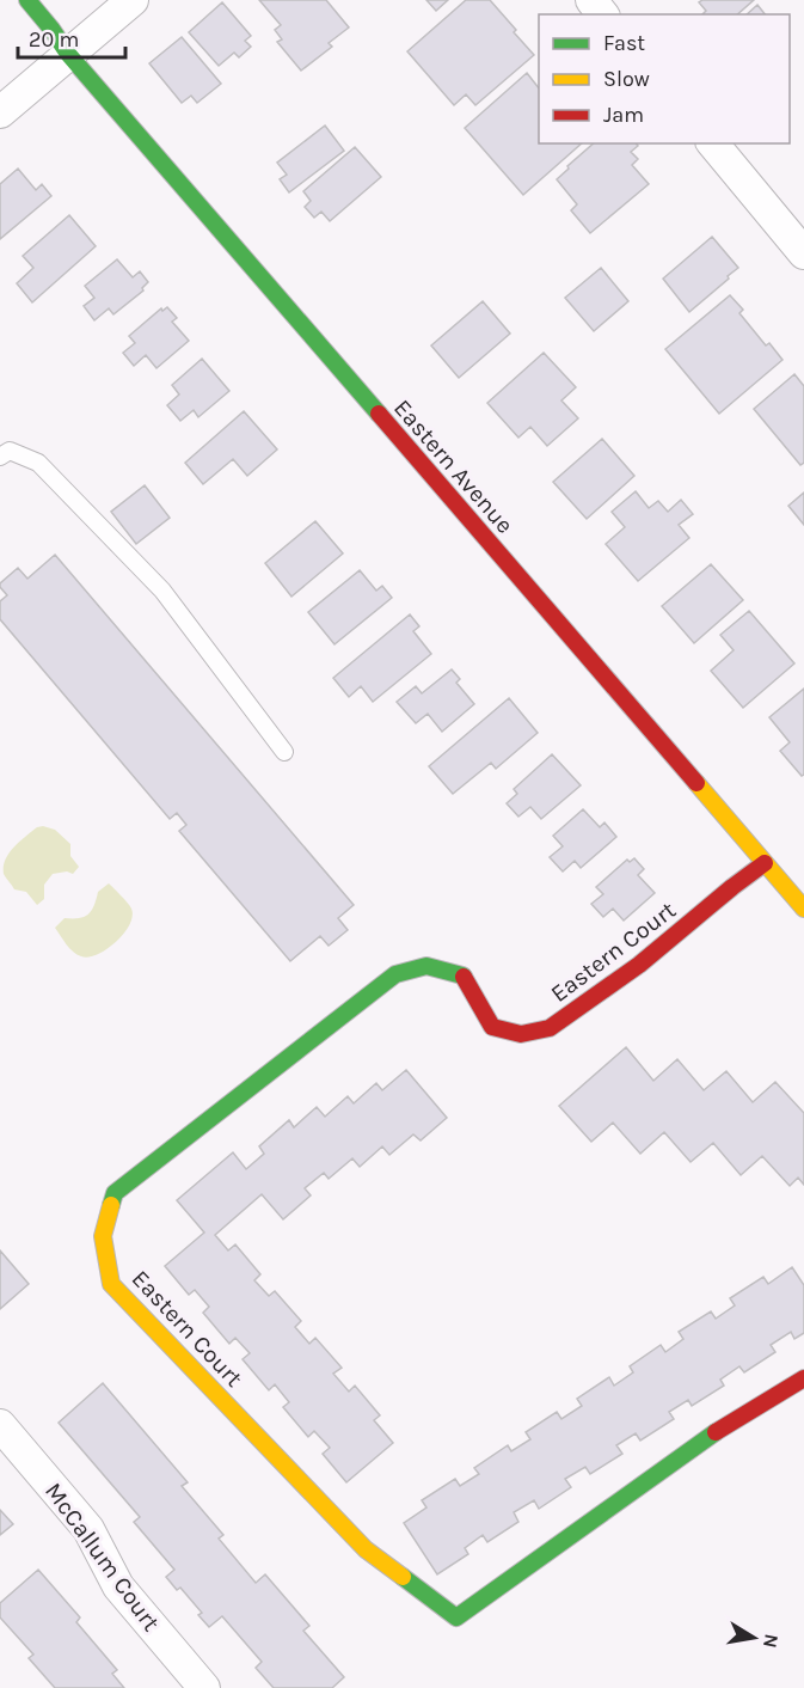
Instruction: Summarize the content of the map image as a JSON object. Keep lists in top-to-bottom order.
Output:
{
  "streets": {
    "street": ["Eastern Avenue", "Eastern Court", "McCallum Court"]
  },
  "crossings": [
    ["Eastern Avenue", "Eastern Court"]
  ],
  "legend": ["Fast", "Slow", "Jam"],
  "scale_bar": "20 m",
  "north": "right"
}
